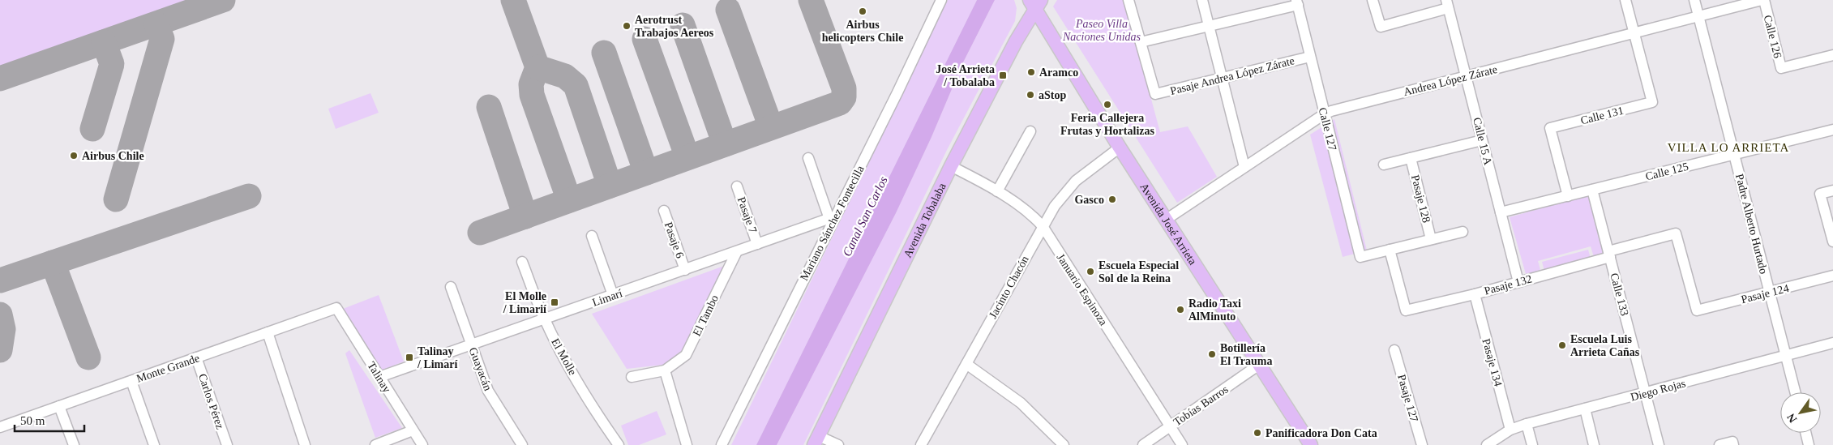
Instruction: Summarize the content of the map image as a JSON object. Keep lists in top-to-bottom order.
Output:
{
  "streets": {
    "main road": ["Avenida Tobalaba", "Avenida José Arrieta"],
    "street": [
      "Calle 126",
      "Pasaje Andrea López Zárate",
      "Andrea López Zárate",
      "Calle 131",
      "Calle 127",
      "Calle 15 A",
      "Calle 125",
      "Pasaje 128",
      "Pasaje 7",
      "Mariano Sánchez Fontecilla",
      "Padre Alberto Hurtado",
      "Pasaje 6",
      "Pasaje 132",
      "Jacinto Chacón",
      "Januario Espinoza",
      "Pasaje 124",
      "Calle 133",
      "Limarí",
      "El Tambo",
      "El Molle",
      "Pasaje 134",
      "Monte Grande",
      "Guayacán",
      "Talinay",
      "Diego Rojas",
      "Pasaje 127",
      "Carlos Pérez",
      "Tobías Barros"
    ]
  },
  "crossings": [
    ["Calle 126", "Andrea López Zárate"],
    ["Pasaje Andrea López Zárate", "Calle 127"],
    ["Andrea López Zárate", "Calle 131"],
    ["Andrea López Zárate", "Calle 127"],
    ["Andrea López Zárate", "Calle 15 A"],
    ["Andrea López Zárate", "Avenida José Arrieta"],
    ["Andrea López Zárate", "Padre Alberto Hurtado"],
    ["Calle 131", "Calle 125"],
    ["Calle 127", "Pasaje 132"],
    ["Calle 15 A", "Calle 125"],
    ["Calle 15 A", "Pasaje 132"],
    ["Calle 125", "Padre Alberto Hurtado"],
    ["Calle 125", "Calle 133"],
    ["Pasaje 7", "Limarí"],
    ["Avenida Tobalaba", "Avenida José Arrieta"],
    ["Avenida Tobalaba", "Januario Espinoza"],
    ["Mariano Sánchez Fontecilla", "Limarí"],
    ["Avenida José Arrieta", "Jacinto Chacón"],
    ["Avenida José Arrieta", "Tobías Barros"],
    ["Padre Alberto Hurtado", "Pasaje 124"],
    ["Padre Alberto Hurtado", "Diego Rojas"],
    ["Pasaje 6", "Limarí"],
    ["Pasaje 132", "Pasaje 124"],
    ["Pasaje 132", "Calle 133"],
    ["Pasaje 132", "Pasaje 134"],
    ["Jacinto Chacón", "Januario Espinoza"],
    ["Januario Espinoza", "Tobías Barros"],
    ["Calle 133", "Diego Rojas"],
    ["Limarí", "El Tambo"],
    ["Limarí", "El Molle"],
    ["Limarí", "Guayacán"],
    ["Limarí", "Talinay"],
    ["Pasaje 134", "Diego Rojas"],
    ["Monte Grande", "Talinay"],
    ["Monte Grande", "Carlos Pérez"]
  ],
  "districts": ["VILLA LO ARRIETA"],
  "water": ["Canal San Carlos"],
  "parks": ["Paseo Villa Naciones Unidas"],
  "places": {
    "other": [
      "Airbus helicopters Chile",
      "Aerotrust Trabajos Aereos",
      "Aramco",
      "aStop",
      "Feria Callejera Frutas y Hortalizas",
      "Airbus Chile",
      "Gasco",
      "Escuela Especial Sol de la Reina",
      "Radio Taxi AlMinuto",
      "Escuela Luis Arrieta Cañas",
      "Botillería El Trauma",
      "Panificadora Don Cata"
    ],
    "transit": ["José Arrieta / Tobalaba", "El Molle / Limarií", "Talinay / Limarí"]
  },
  "scale_bar": "50 m",
  "north": "bottom left"
}
